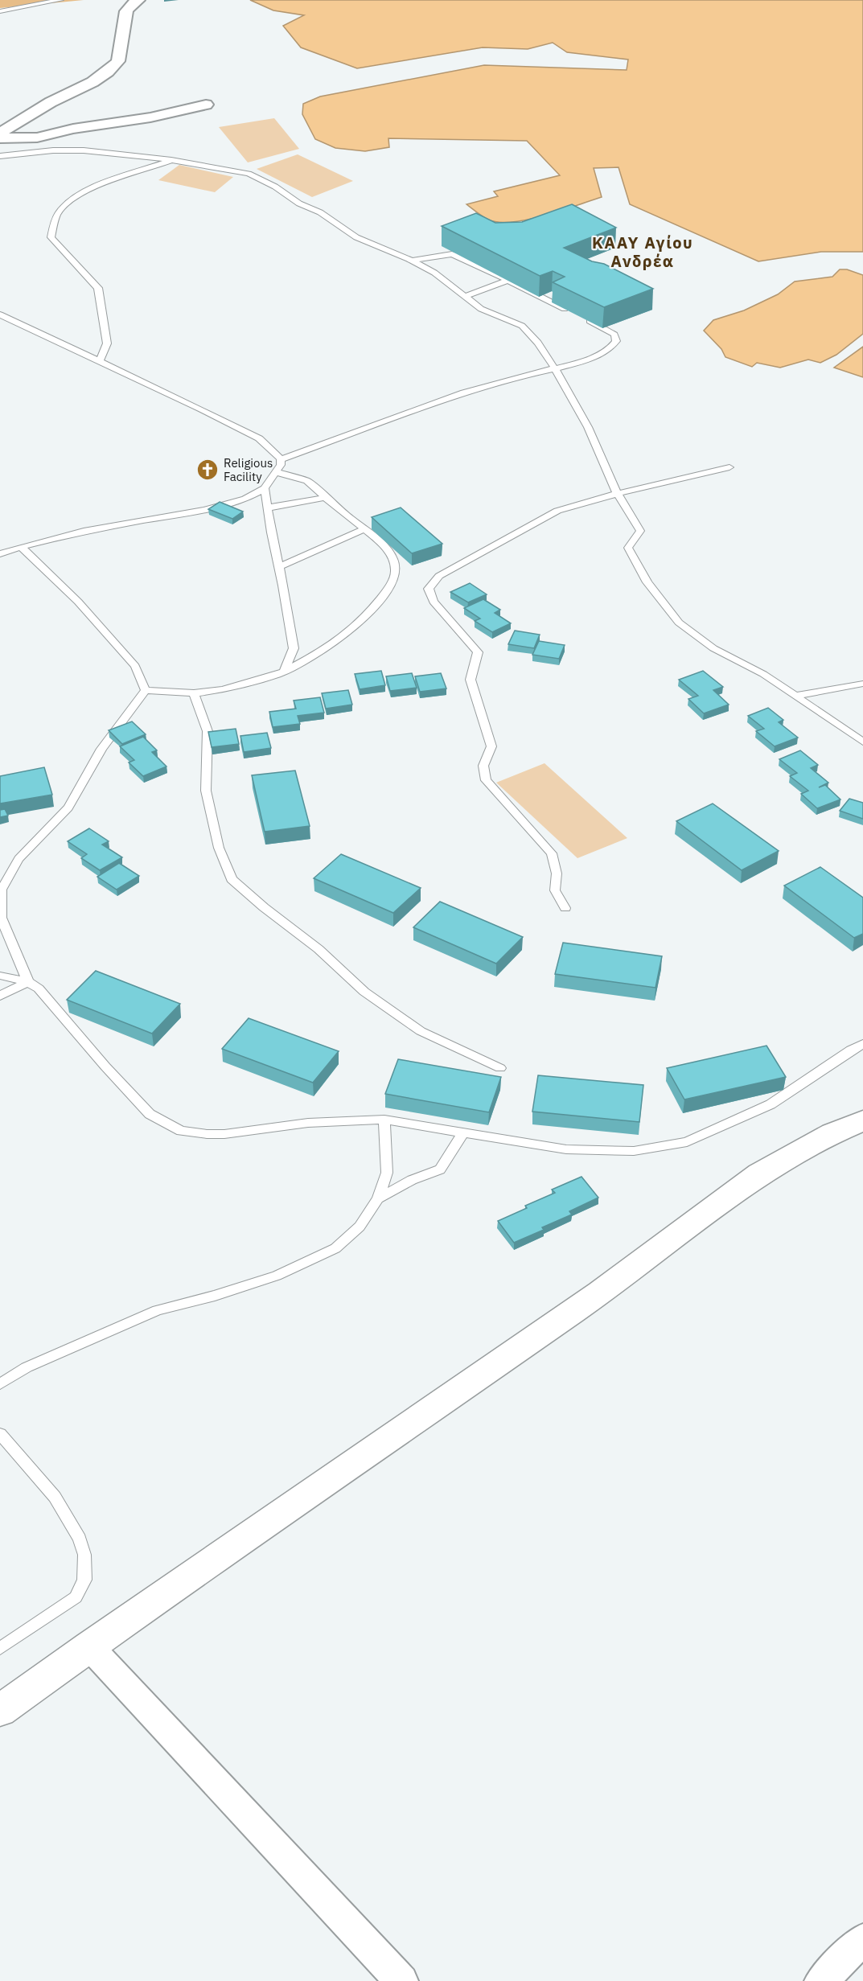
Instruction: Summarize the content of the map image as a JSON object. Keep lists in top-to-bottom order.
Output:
{
  "districts": ["ΚΑΑΥ Αγίου Ανδρέα"],
  "places": {
    "church": ["Religious Facility"]
  }
}
